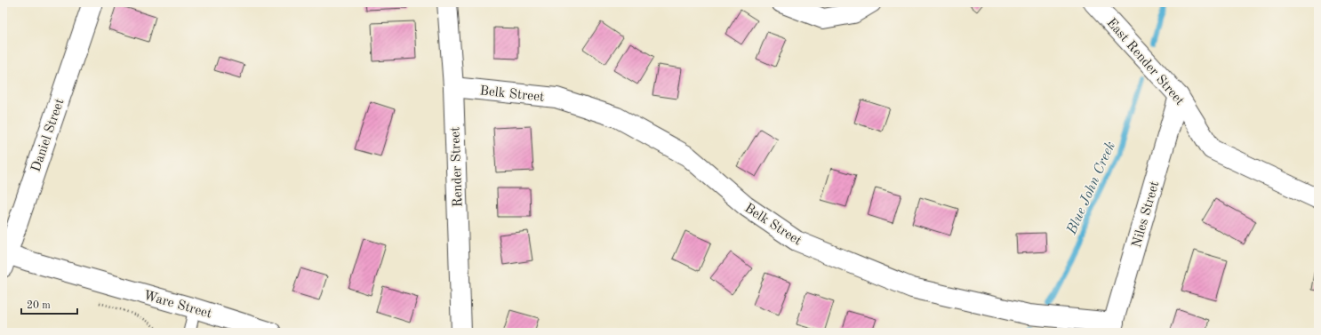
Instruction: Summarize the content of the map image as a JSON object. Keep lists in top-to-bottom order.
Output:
{
  "streets": {
    "street": [
      "East Render Street",
      "Belk Street",
      "Daniel Street",
      "Render Street",
      "Niles Street",
      "Ware Street"
    ]
  },
  "crossings": [
    ["East Render Street", "Niles Street"],
    ["Belk Street", "Render Street"],
    ["Belk Street", "Niles Street"],
    ["Daniel Street", "Ware Street"]
  ],
  "water": ["Blue John Creek"],
  "scale_bar": "20 m"
}
